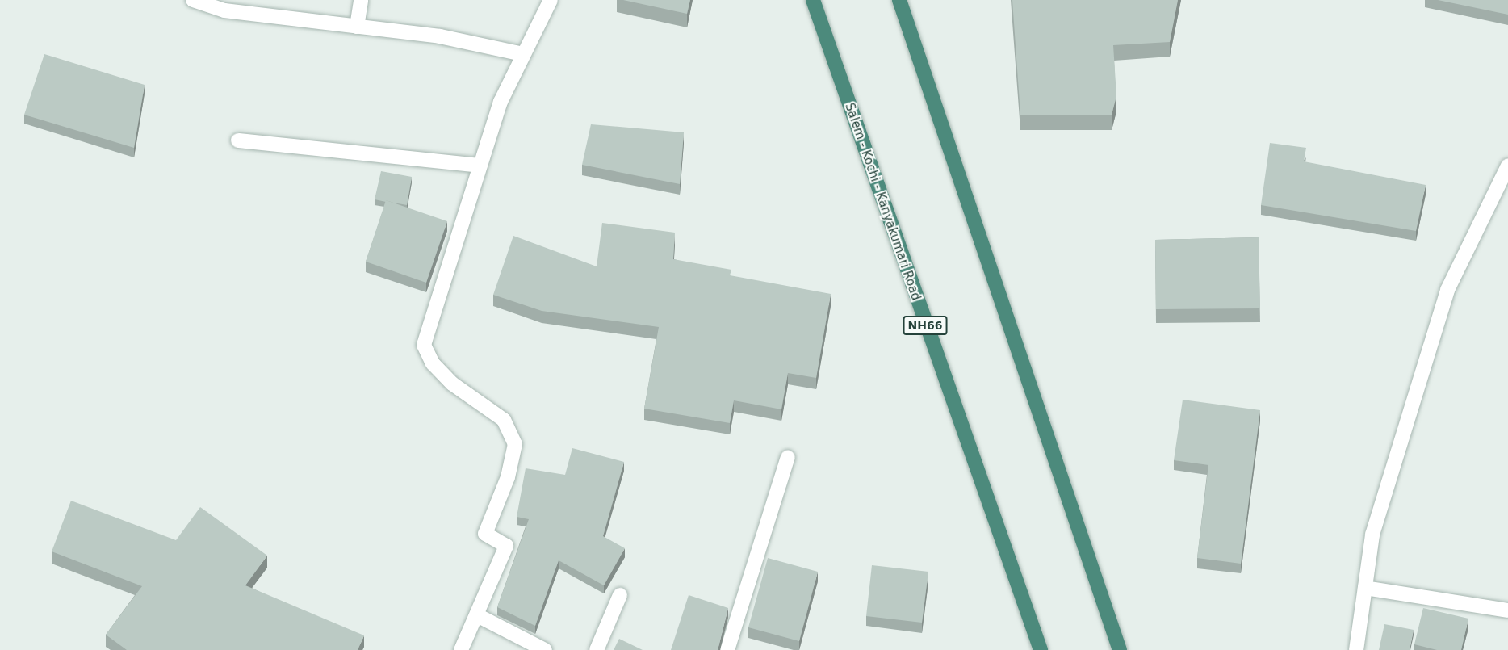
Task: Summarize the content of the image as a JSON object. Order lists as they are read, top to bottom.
{
  "streets": {
    "highway": ["Salem - Kochi - Kanyakumari Road", "NH66"]
  }
}
